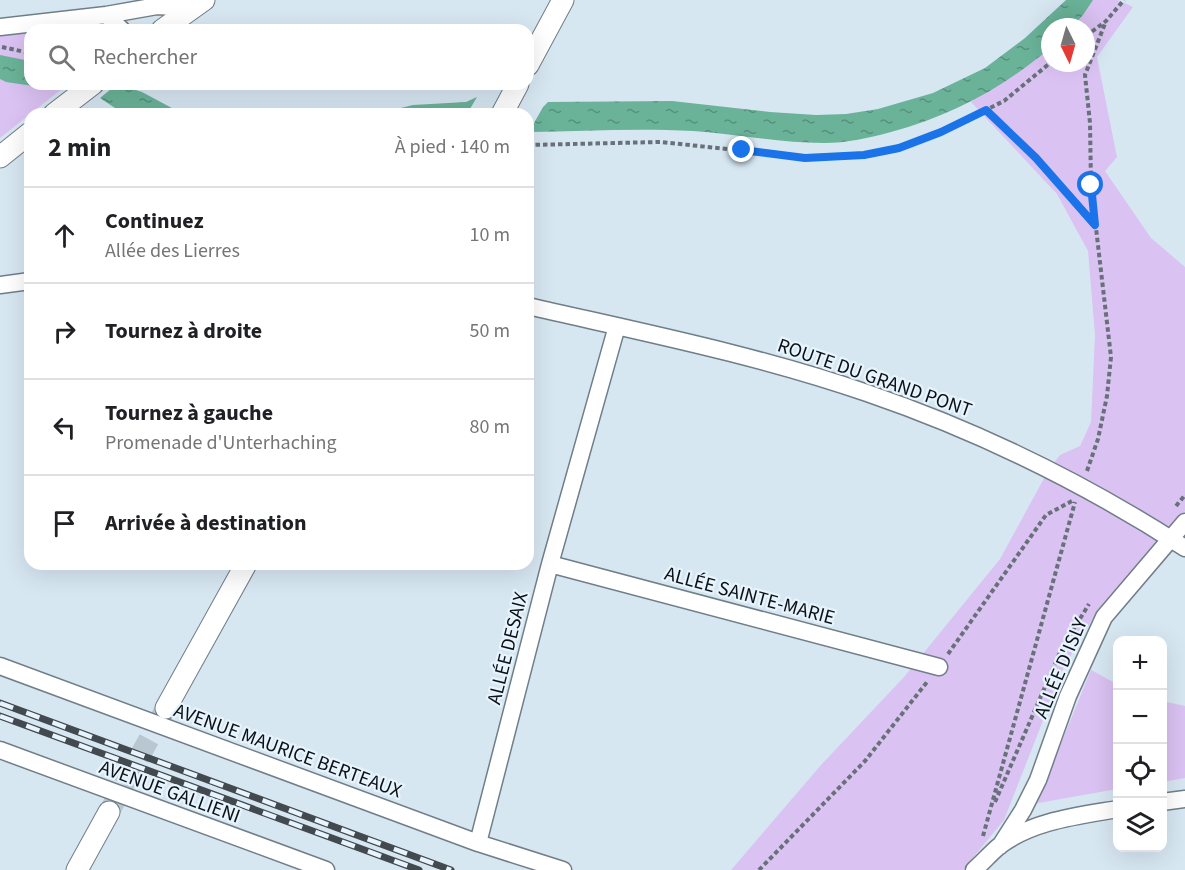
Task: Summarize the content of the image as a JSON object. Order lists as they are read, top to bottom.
{
  "streets": {
    "street": [
      "ROUTE DU GRAND PONT",
      "ALLÉE SAINTE-MARIE",
      "ALLÉE DESAIX",
      "ALLÉE D'ISLY",
      "AVENUE MAURICE BERTEAUX",
      "AVENUE GALLIENI"
    ]
  },
  "crossings": [
    ["ROUTE DU GRAND PONT", "ALLÉE DESAIX"],
    ["ROUTE DU GRAND PONT", "ALLÉE D'ISLY"],
    ["ALLÉE SAINTE-MARIE", "ALLÉE DESAIX"],
    ["ALLÉE DESAIX", "AVENUE MAURICE BERTEAUX"]
  ],
  "north": "bottom",
  "page": {
    "search": "Rechercher",
    "heading": ["2 min", "À pied · 140 m"],
    "list": [
      ["Continuez", "Allée des Lierres", "10 m"],
      ["Tournez à droite", "50 m"],
      ["Tournez à gauche", "Promenade d'Unterhaching", "80 m"],
      "Arrivée à destination"
    ],
    "map_buttons": ["+", "−"]
  }
}
